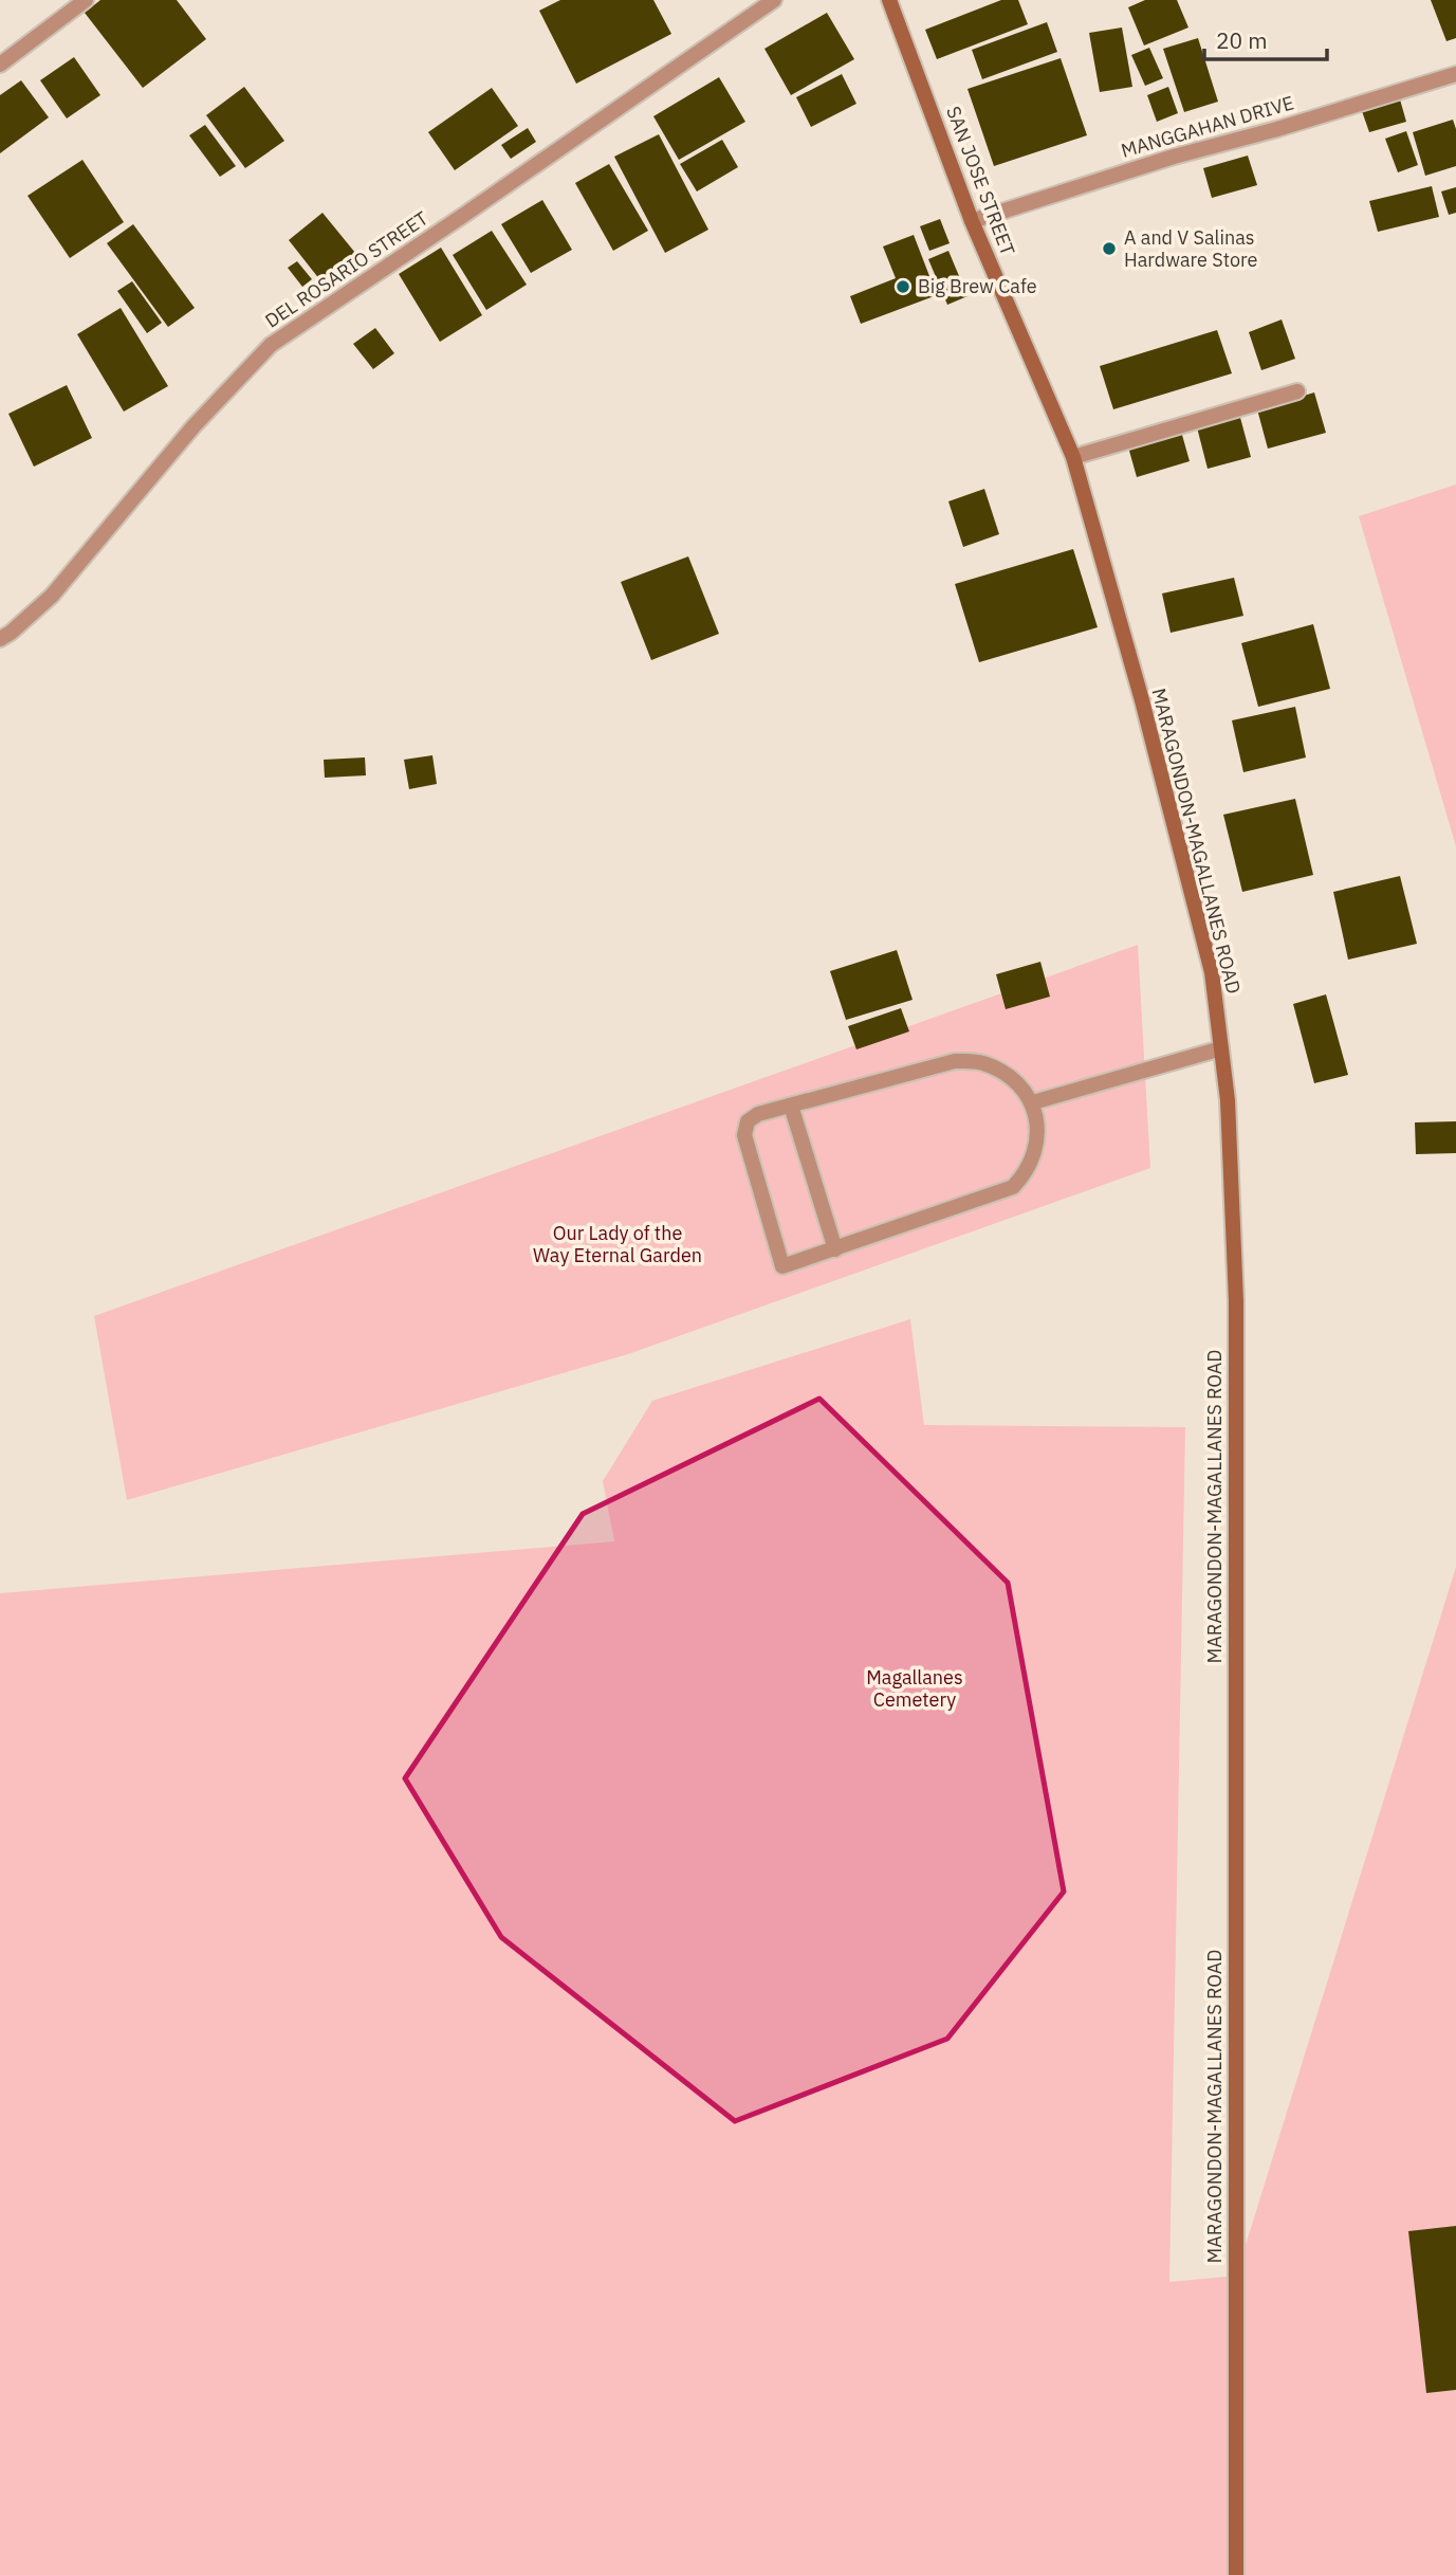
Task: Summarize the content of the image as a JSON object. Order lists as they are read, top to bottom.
{
  "streets": {
    "main road": ["SAN JOSE STREET", "MARAGONDON-MAGALLANES ROAD"],
    "street": ["MANGGAHAN DRIVE", "DEL ROSARIO STREET"]
  },
  "crossings": [
    ["MANGGAHAN DRIVE", "SAN JOSE STREET"],
    ["SAN JOSE STREET", "MARAGONDON-MAGALLANES ROAD"]
  ],
  "parks": ["Our Lady of the Way Eternal Garden", "Magallanes Cemetery"],
  "places": ["A and V Salinas Hardware Store", "Big Brew Cafe"],
  "scale_bar": "20 m"
}
